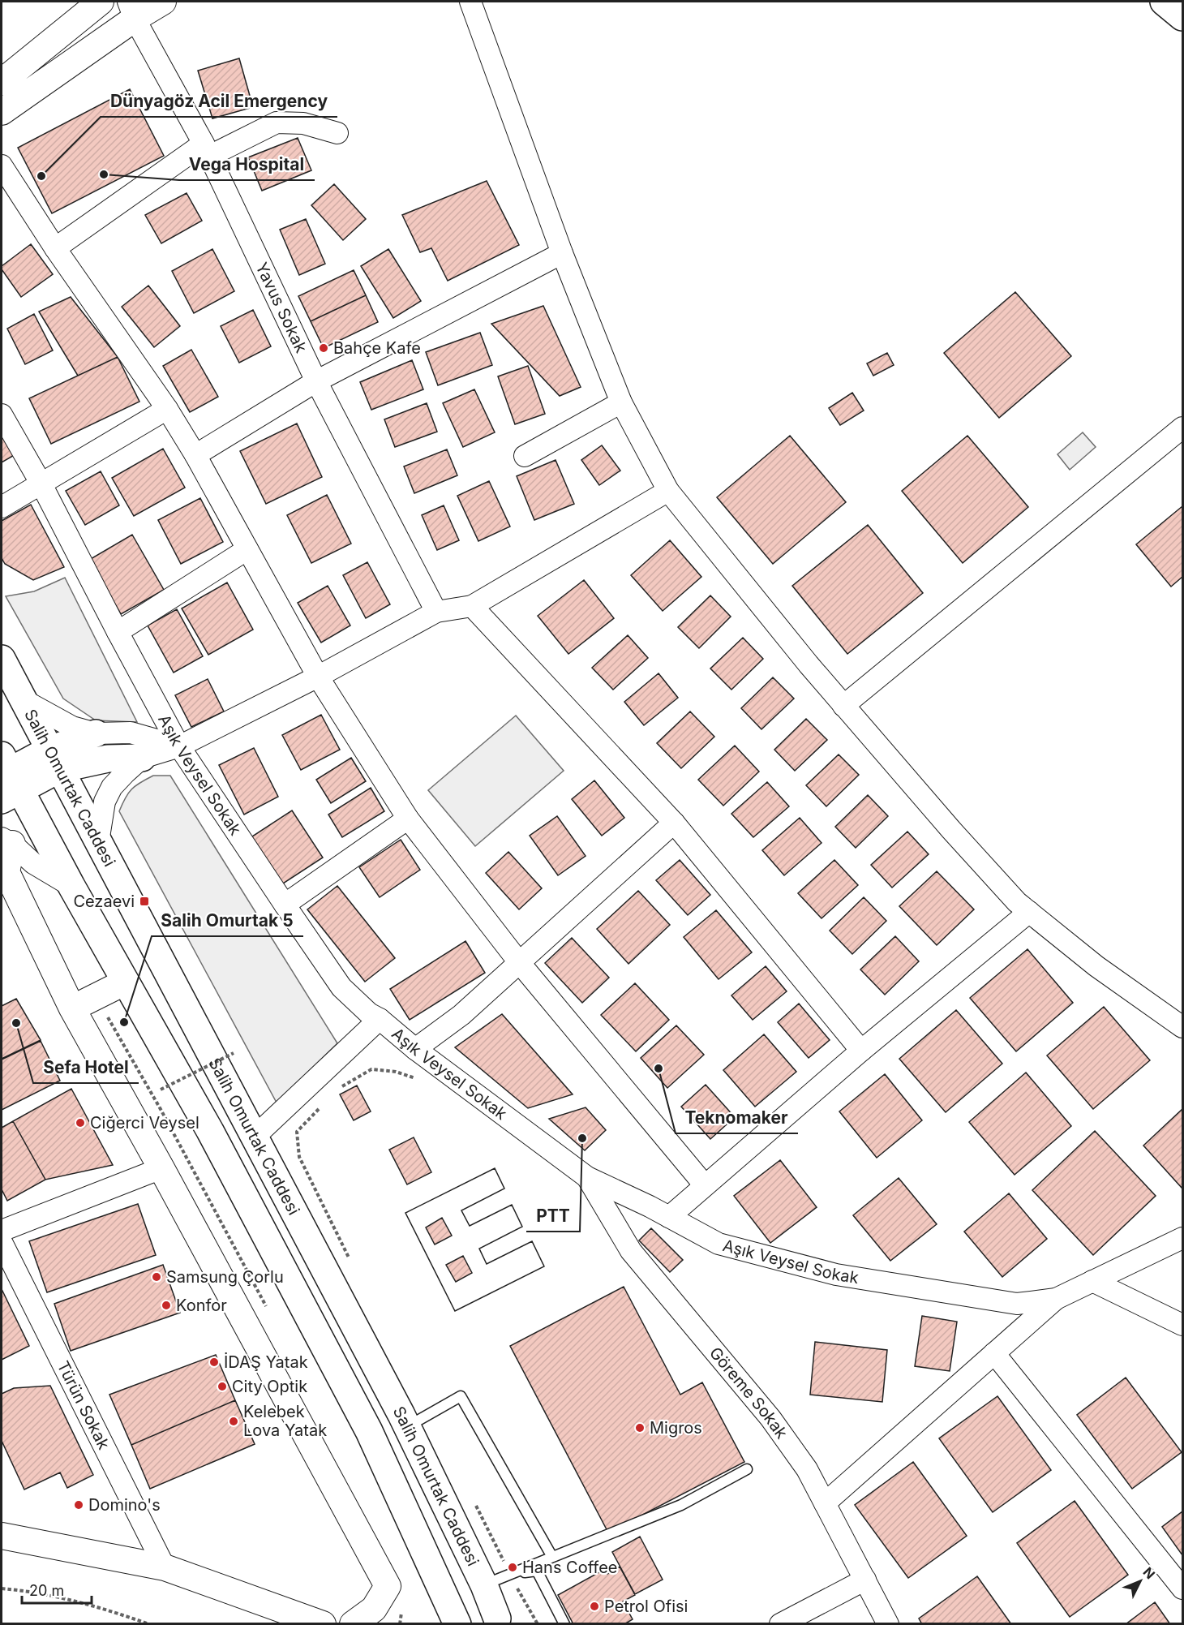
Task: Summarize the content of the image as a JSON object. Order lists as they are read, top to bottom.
{
  "streets": {
    "main road": ["Salih Omurtak Caddesi"],
    "street": [
      "Yavus Sokak",
      "Aşık Veysel Sokak",
      "Göreme Sokak",
      "Türün Sokak"
    ]
  },
  "crossings": [
    ["Aşık Veysel Sokak", "Göreme Sokak"]
  ],
  "places": {
    "other": [
      "Vega Hospital",
      "Dünyagöz Acil Emergency",
      "Bahçe Kafe",
      "Salih Omurtak 5",
      "Sefa Hotel",
      "Teknomaker",
      "Ciğerci Veysel",
      "PTT",
      "Samsung Çorlu",
      "Konfor",
      "İDAŞ Yatak",
      "City Optik",
      "Kelebek Lova Yatak",
      "Migros",
      "Domino's",
      "Hans Coffee",
      "Petrol Ofisi"
    ],
    "transit": ["Cezaevi"]
  },
  "scale_bar": "20 m",
  "north": "top right"
}
